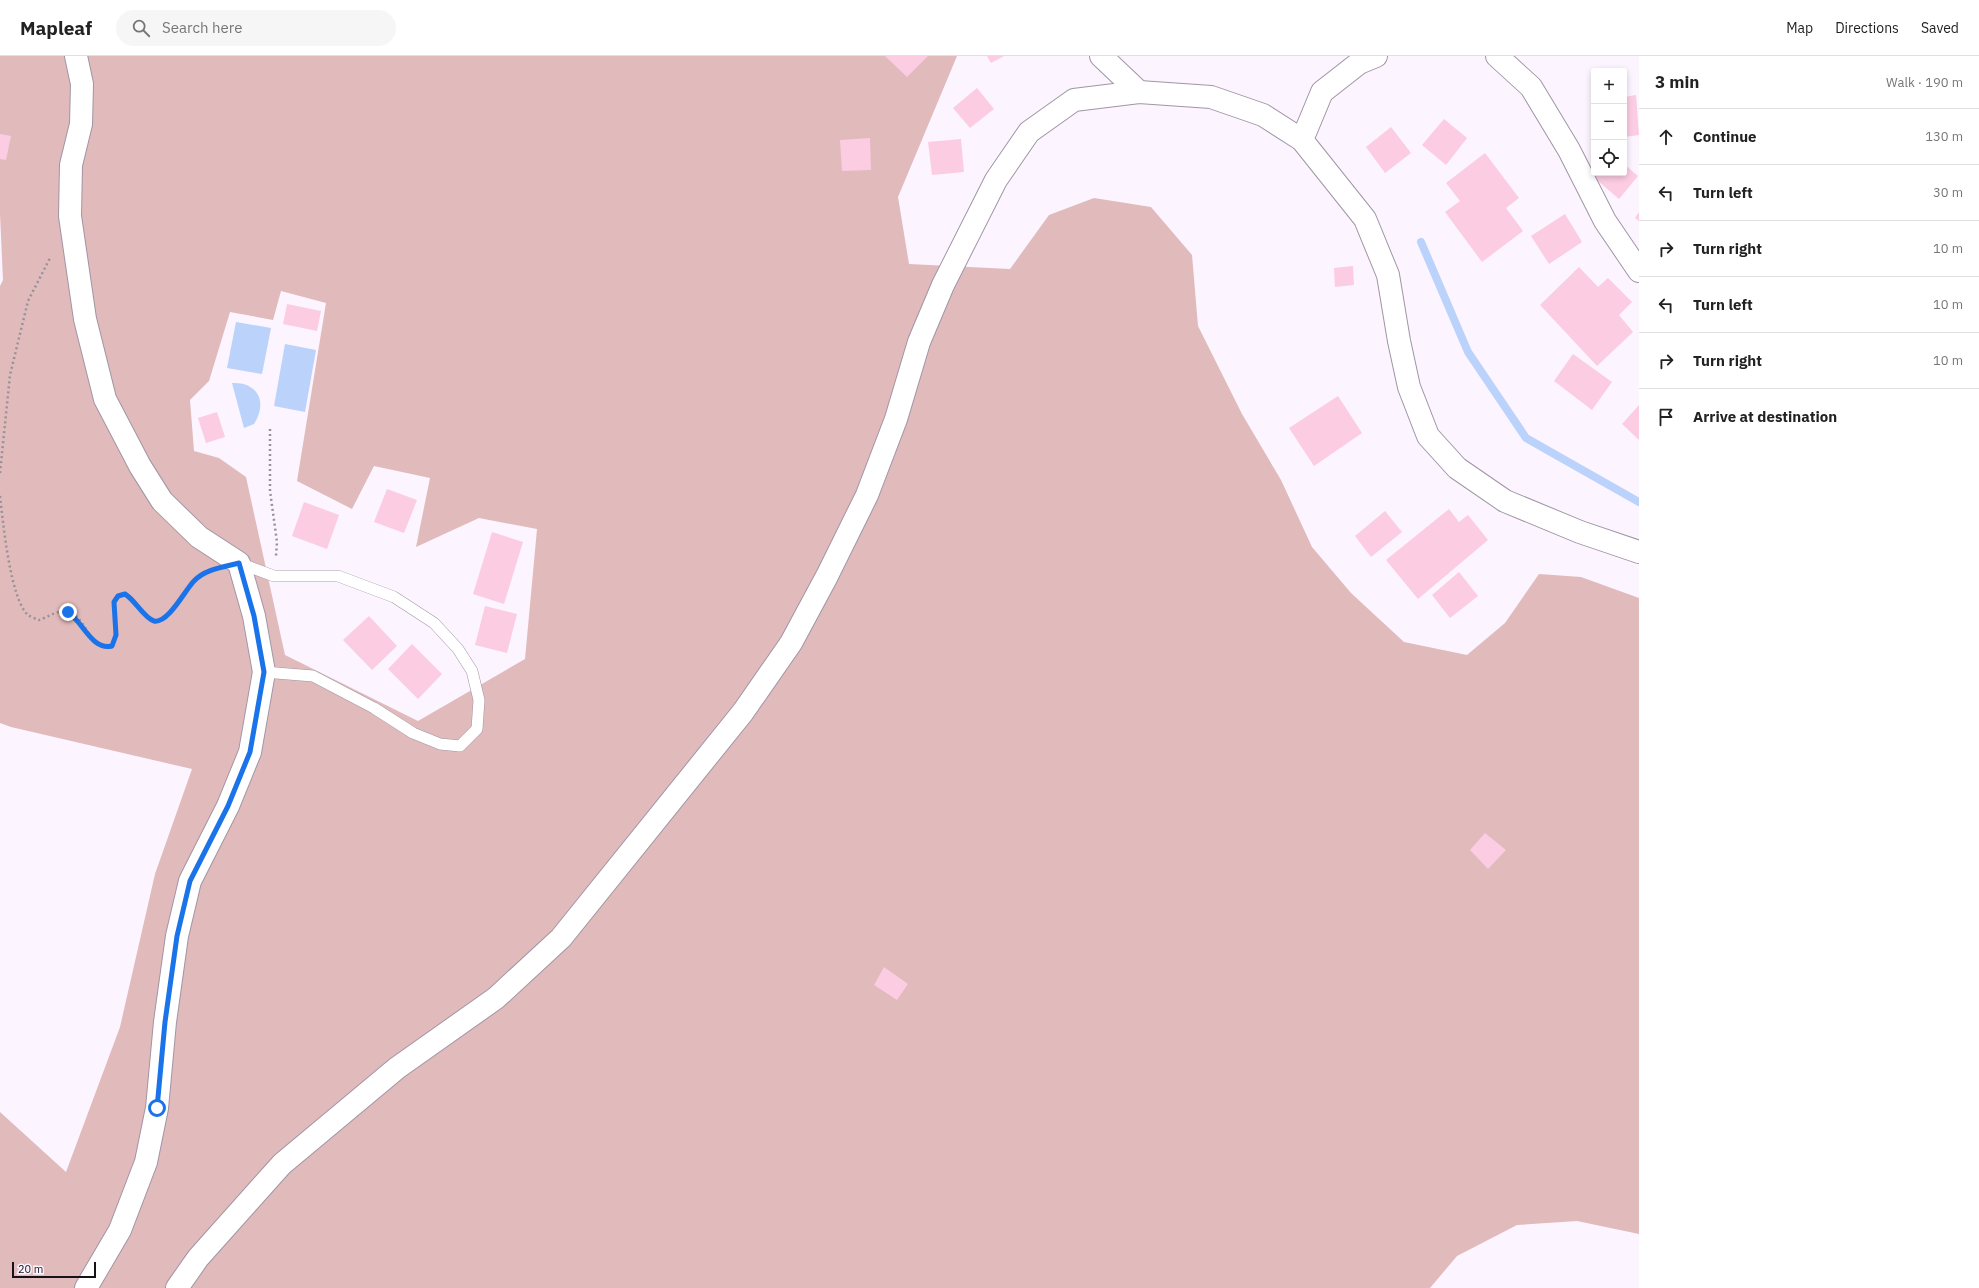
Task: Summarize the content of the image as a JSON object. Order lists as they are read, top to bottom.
{
  "scale_bar": "20 m",
  "page": {
    "header": "Mapleaf",
    "search": "Search here",
    "nav": ["Map", "Directions", "Saved"],
    "heading": ["3 min", "Walk · 190 m"],
    "map_buttons": ["+", "−"],
    "list": [
      ["Continue", "130 m"],
      ["Turn left", "30 m"],
      ["Turn right", "10 m"],
      ["Turn left", "10 m"],
      ["Turn right", "10 m"],
      "Arrive at destination"
    ],
    "scale": "20 m"
  }
}
